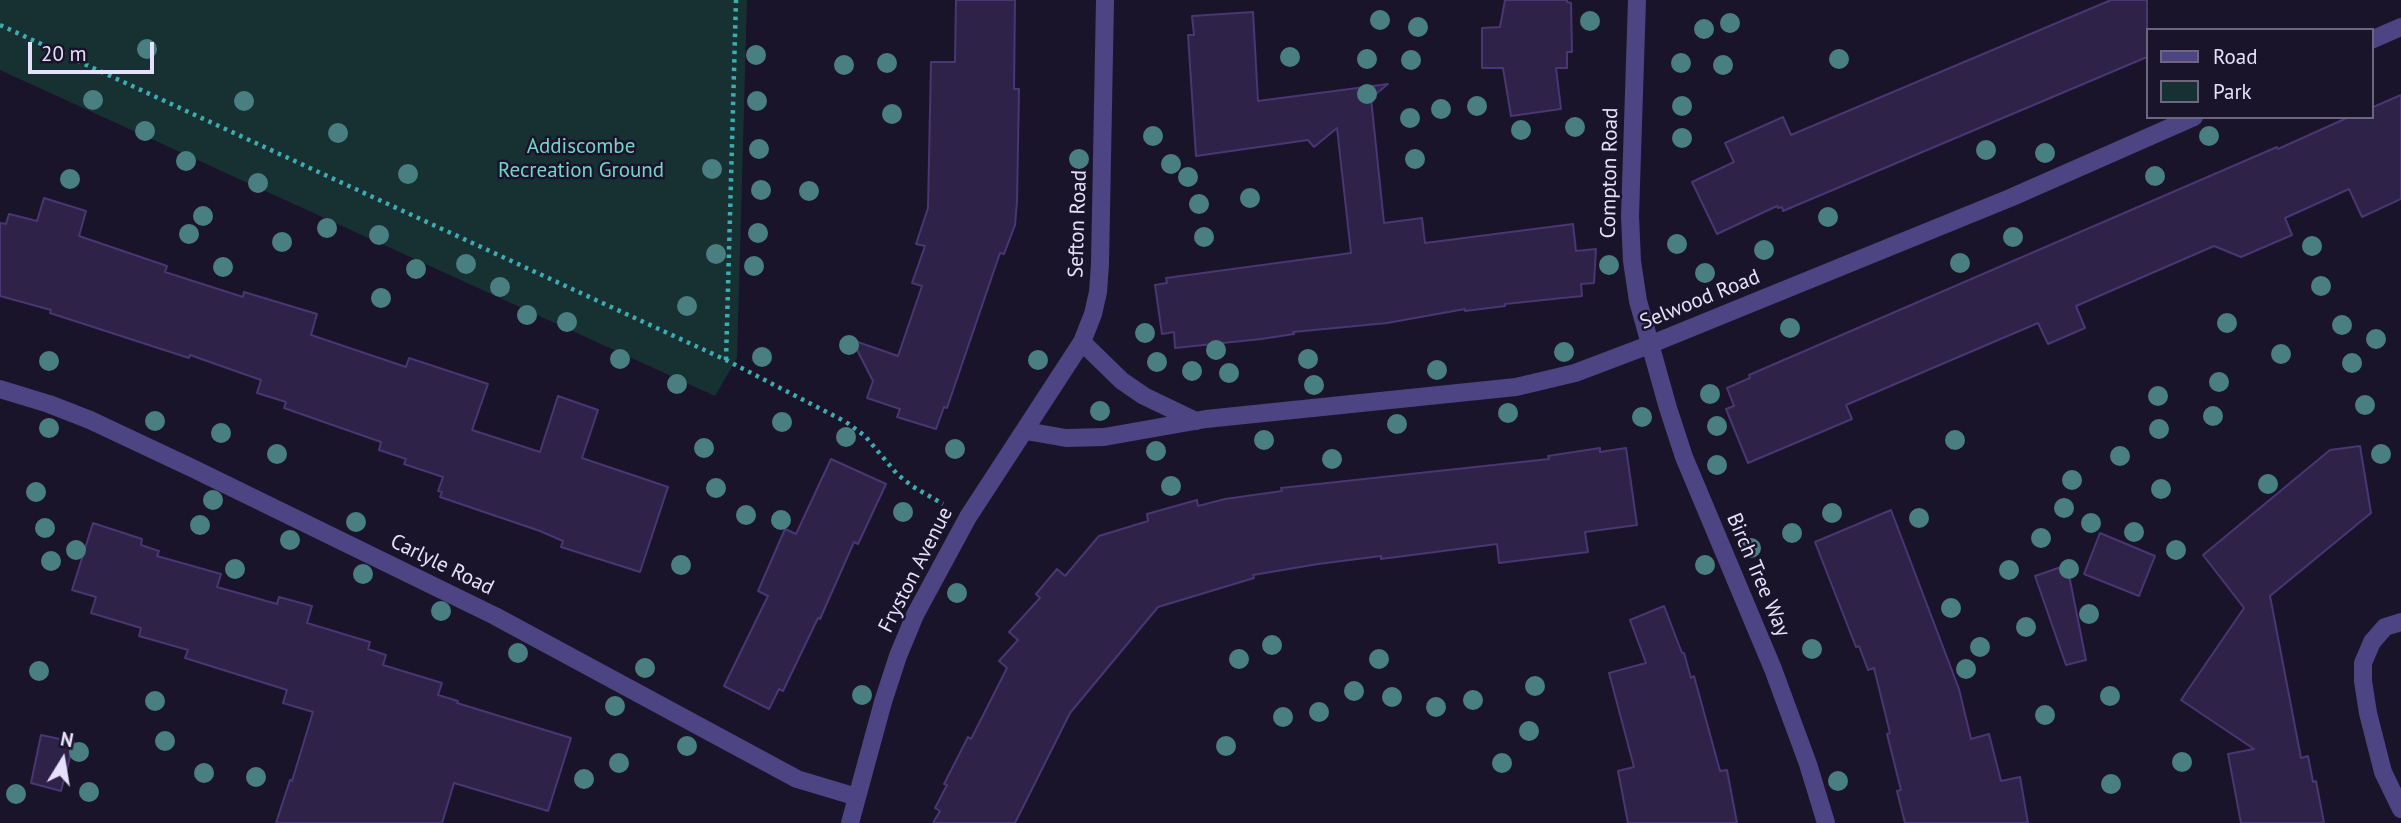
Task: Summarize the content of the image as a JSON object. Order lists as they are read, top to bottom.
{
  "streets": {
    "street": [
      "Compton Road",
      "Sefton Road",
      "Selwood Road",
      "Carlyle Road",
      "Fryston Avenue",
      "Birch Tree Way"
    ]
  },
  "crossings": [
    ["Compton Road", "Selwood Road"],
    ["Compton Road", "Birch Tree Way"],
    ["Sefton Road", "Selwood Road"],
    ["Sefton Road", "Fryston Avenue"],
    ["Selwood Road", "Fryston Avenue"],
    ["Selwood Road", "Birch Tree Way"],
    ["Carlyle Road", "Fryston Avenue"]
  ],
  "parks": ["Addiscombe Recreation Ground"],
  "legend": ["Road", "Park"],
  "scale_bar": "20 m",
  "north": "top"
}
